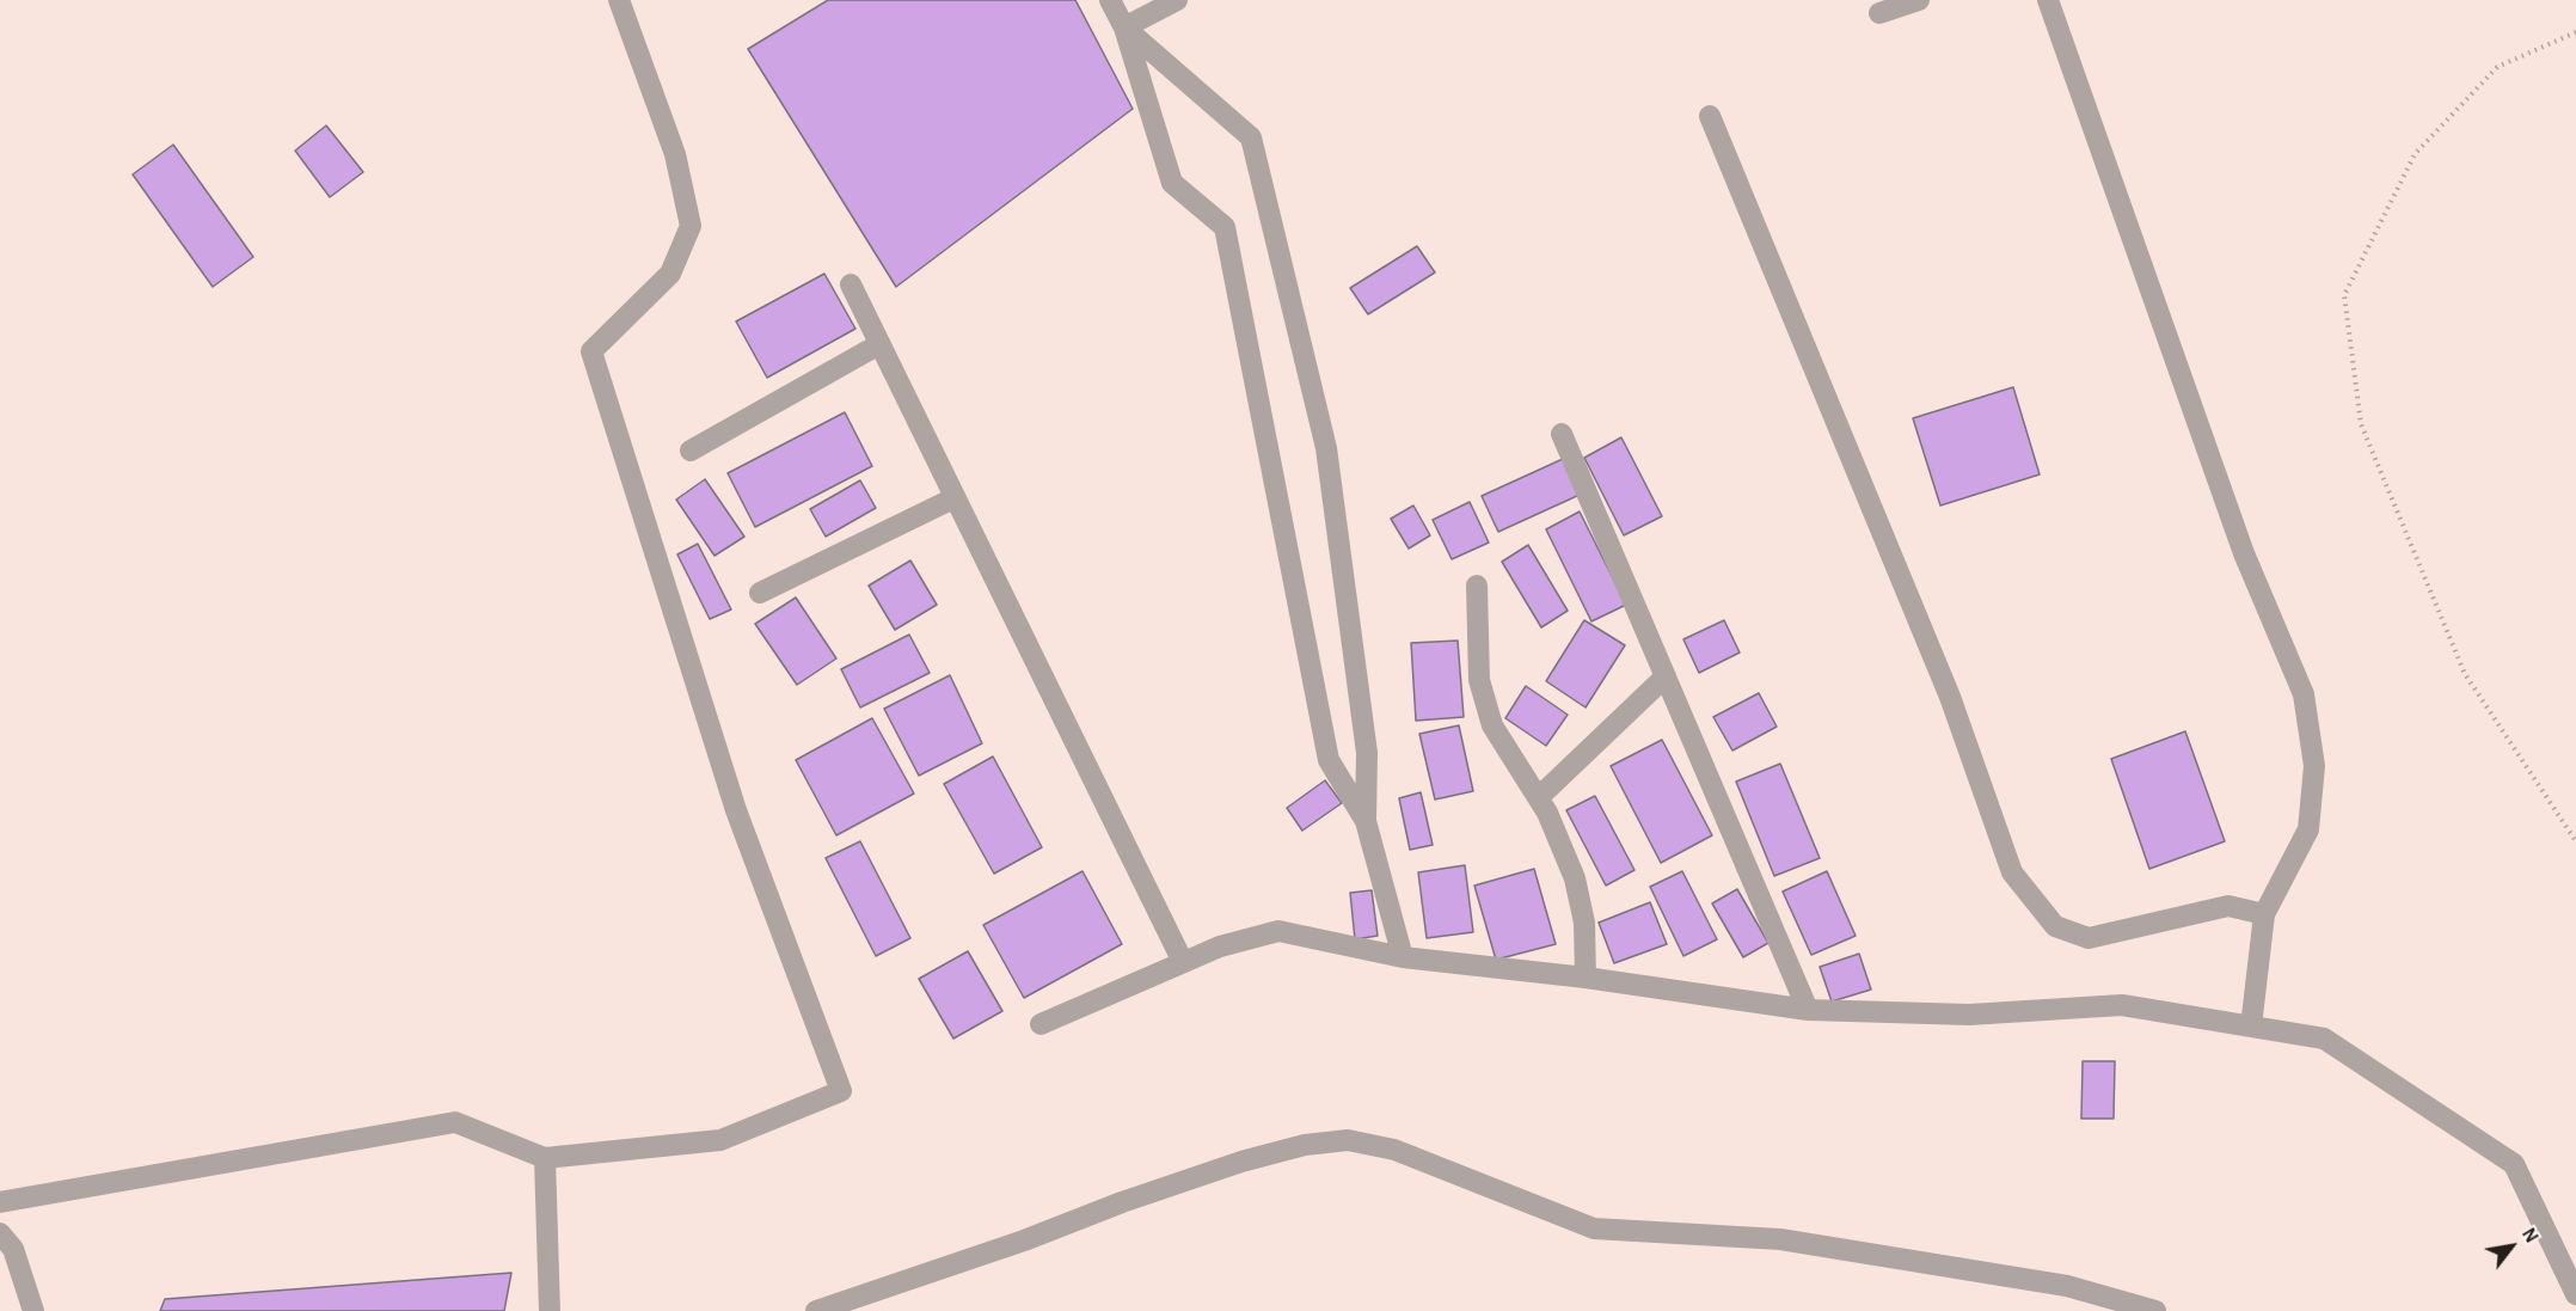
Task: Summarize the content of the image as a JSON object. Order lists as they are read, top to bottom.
{
  "north": "top right"
}
